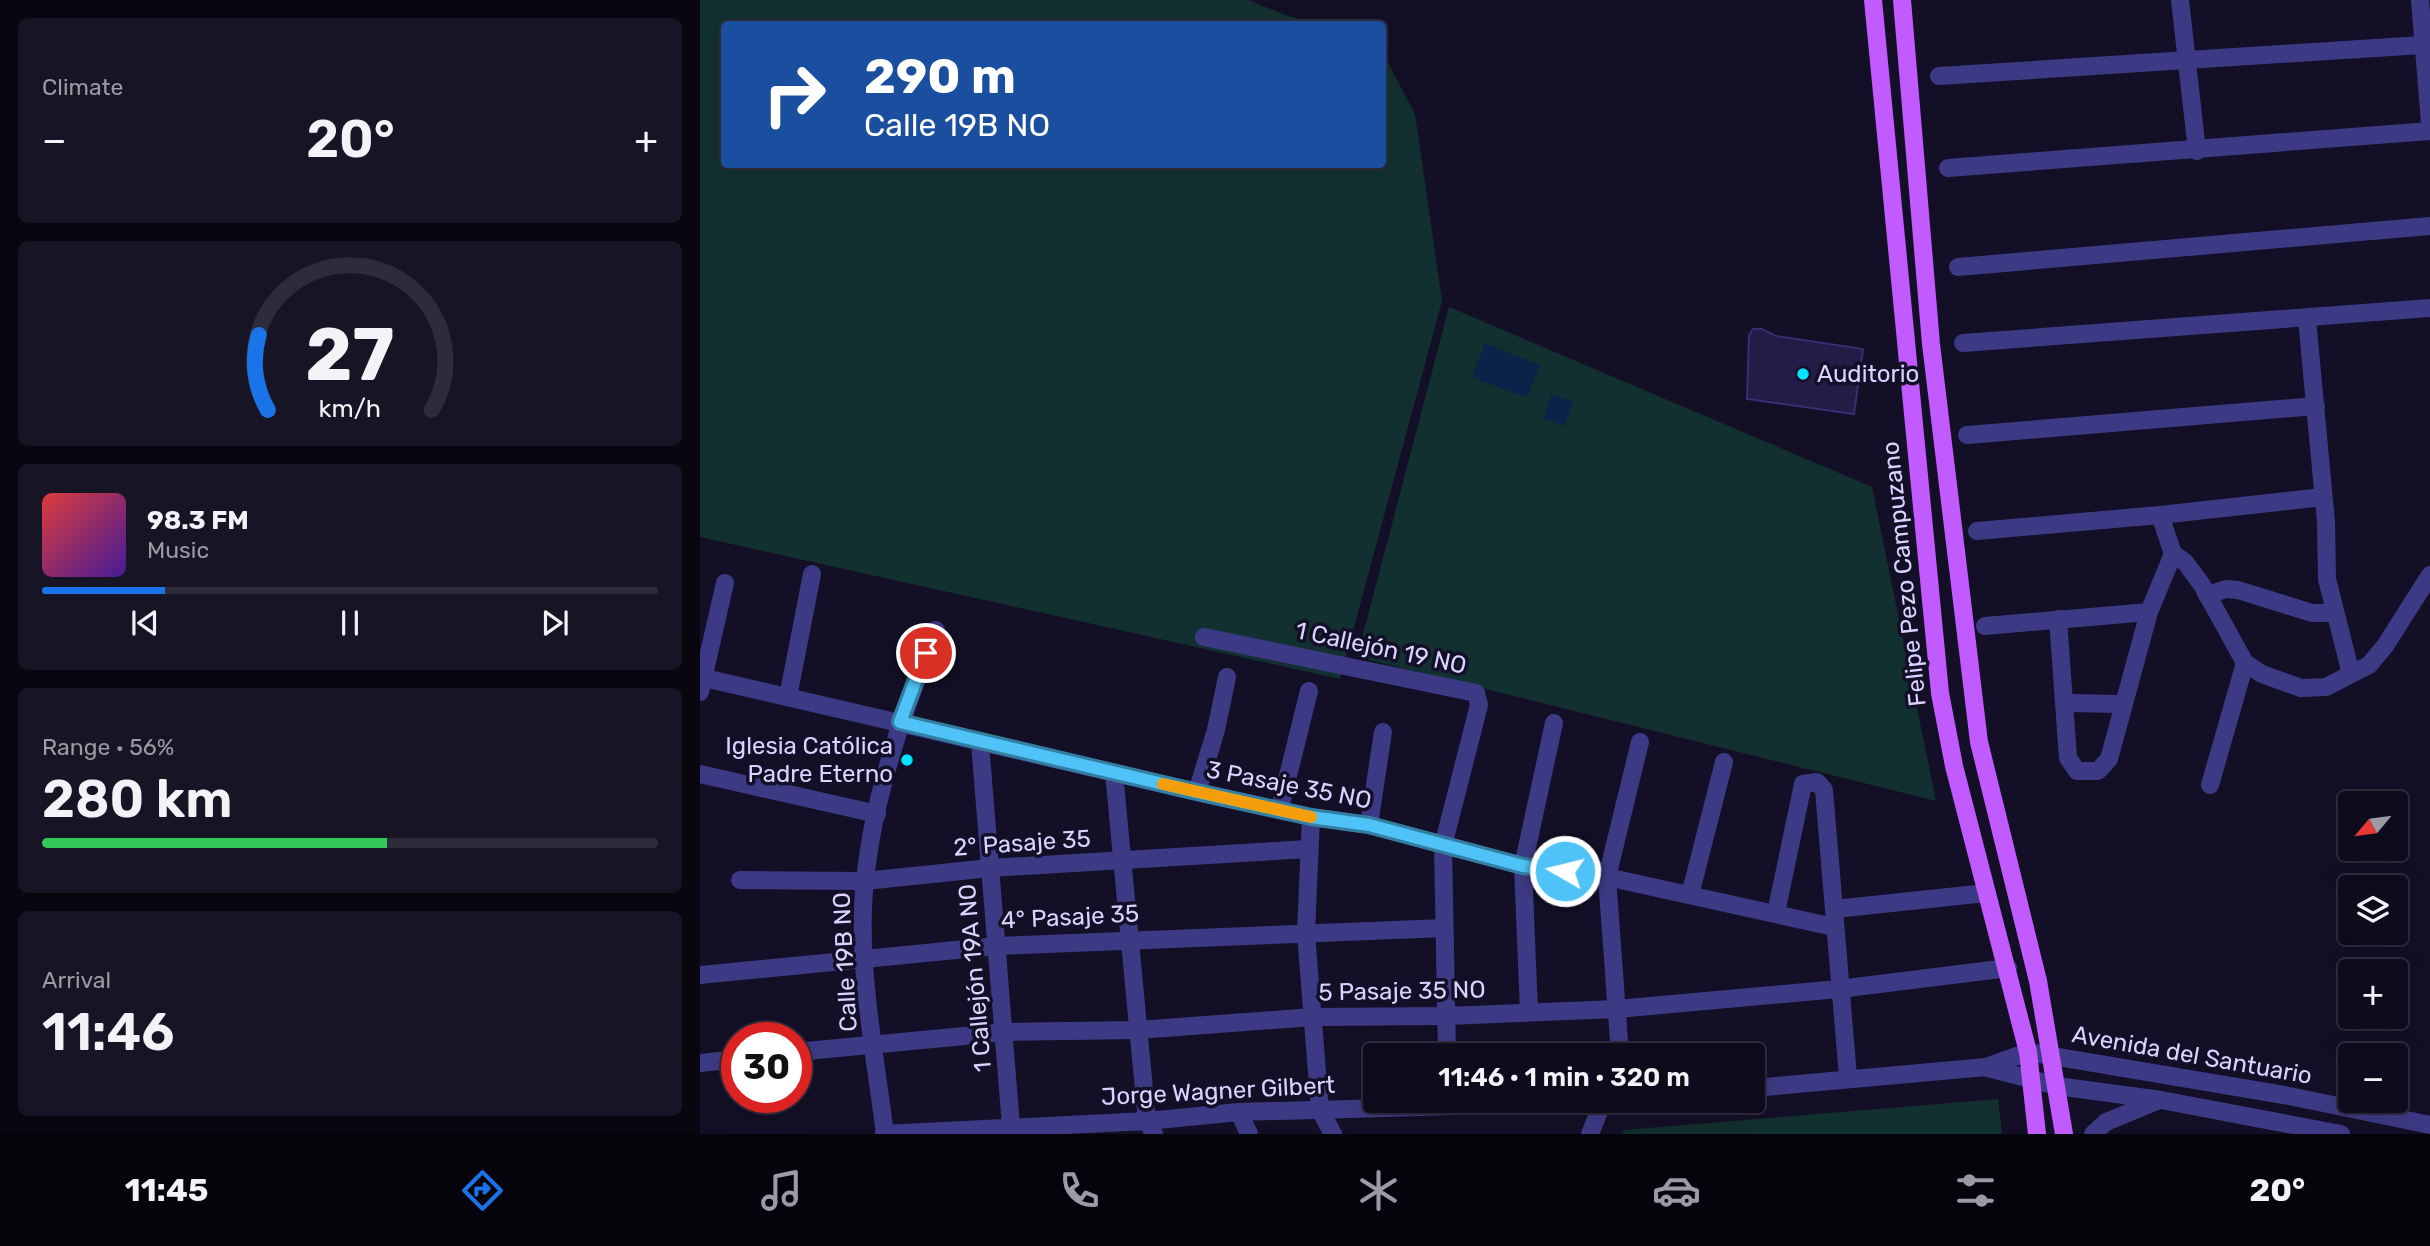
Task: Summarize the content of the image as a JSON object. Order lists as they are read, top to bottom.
{
  "streets": {
    "main road": ["Felipe Pezo Campuzano"],
    "street": [
      "1 Callejón 19 NO",
      "3 Pasaje 35 NO",
      "2° Pasaje 35",
      "4° Pasaje 35",
      "Calle 19B NO",
      "1 Callejón 19A NO",
      "5 Pasaje 35 NO",
      "Avenida del Santuario",
      "Jorge Wagner Gilbert"
    ]
  },
  "crossings": [
    ["Felipe Pezo Campuzano", "5 Pasaje 35 NO"],
    ["Felipe Pezo Campuzano", "Avenida del Santuario"],
    ["1 Callejón 19 NO", "3 Pasaje 35 NO"],
    ["1 Callejón 19 NO", "4° Pasaje 35"],
    ["1 Callejón 19 NO", "5 Pasaje 35 NO"],
    ["3 Pasaje 35 NO", "Calle 19B NO"],
    ["3 Pasaje 35 NO", "1 Callejón 19A NO"],
    ["2° Pasaje 35", "Calle 19B NO"],
    ["2° Pasaje 35", "1 Callejón 19A NO"],
    ["4° Pasaje 35", "Calle 19B NO"],
    ["4° Pasaje 35", "1 Callejón 19A NO"],
    ["Calle 19B NO", "5 Pasaje 35 NO"],
    ["Calle 19B NO", "Jorge Wagner Gilbert"],
    ["1 Callejón 19A NO", "5 Pasaje 35 NO"],
    ["1 Callejón 19A NO", "Jorge Wagner Gilbert"]
  ],
  "places": ["Auditorio", "Iglesia Católica Padre Eterno"],
  "north": "bottom left",
  "page": {
    "tile": [
      "Climate",
      ["Range · 56%", "280 km"],
      ["Arrival", "11:46"]
    ],
    "turn": ["290 m", "Calle 19B NO"],
    "heat": ["−", "20°", "+"],
    "song": ["98.3 FM", "Music"],
    "map_buttons": ["+", "−"],
    "limit": "30",
    "trip": "11:46 · 1 min · 320 m",
    "tabs": ["11:45", "20°"],
    "gauge": ["27", "km/h"]
  }
}
